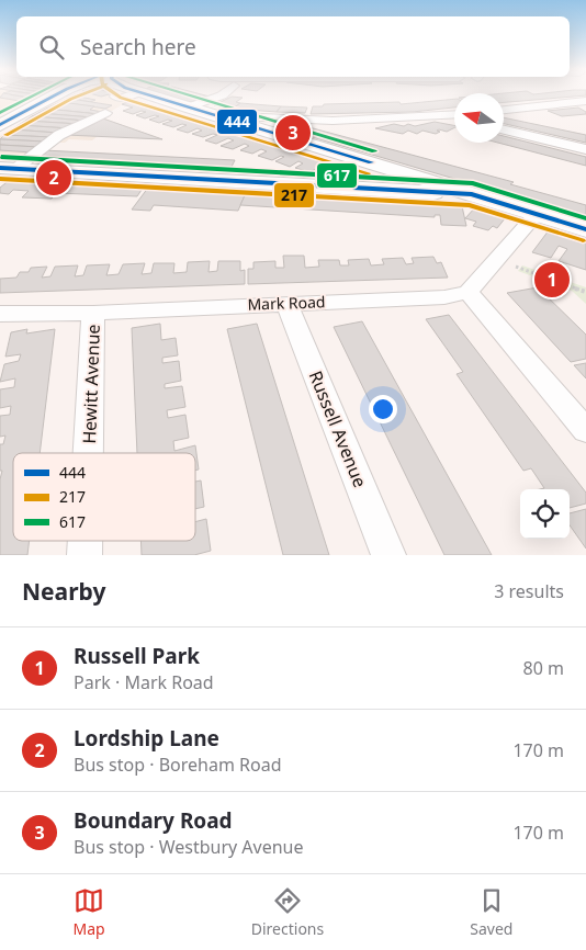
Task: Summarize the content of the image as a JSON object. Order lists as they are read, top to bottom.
{
  "streets": {
    "street": ["Mark Road", "Hewitt Avenue", "Russell Avenue"]
  },
  "crossings": [
    ["Mark Road", "Hewitt Avenue"],
    ["Mark Road", "Russell Avenue"]
  ],
  "lines": ["transit line 444", "transit line 217", "transit line 617"],
  "legend": ["444", "217", "617"],
  "north": "left",
  "page": {
    "search": "Search here",
    "pins": ["3", "2", "1"],
    "heading": ["Nearby", "3 results"],
    "list": [
      {
        "mark": "1",
        "name": "Russell Park",
        "note": "Park · Mark Road",
        "value": "80 m"
      },
      {
        "mark": "2",
        "name": "Lordship Lane",
        "note": "Bus stop · Boreham Road",
        "value": "170 m"
      },
      {
        "mark": "3",
        "name": "Boundary Road",
        "note": "Bus stop · Westbury Avenue",
        "value": "170 m"
      }
    ],
    "nav": ["Map", "Directions", "Saved"]
  }
}
